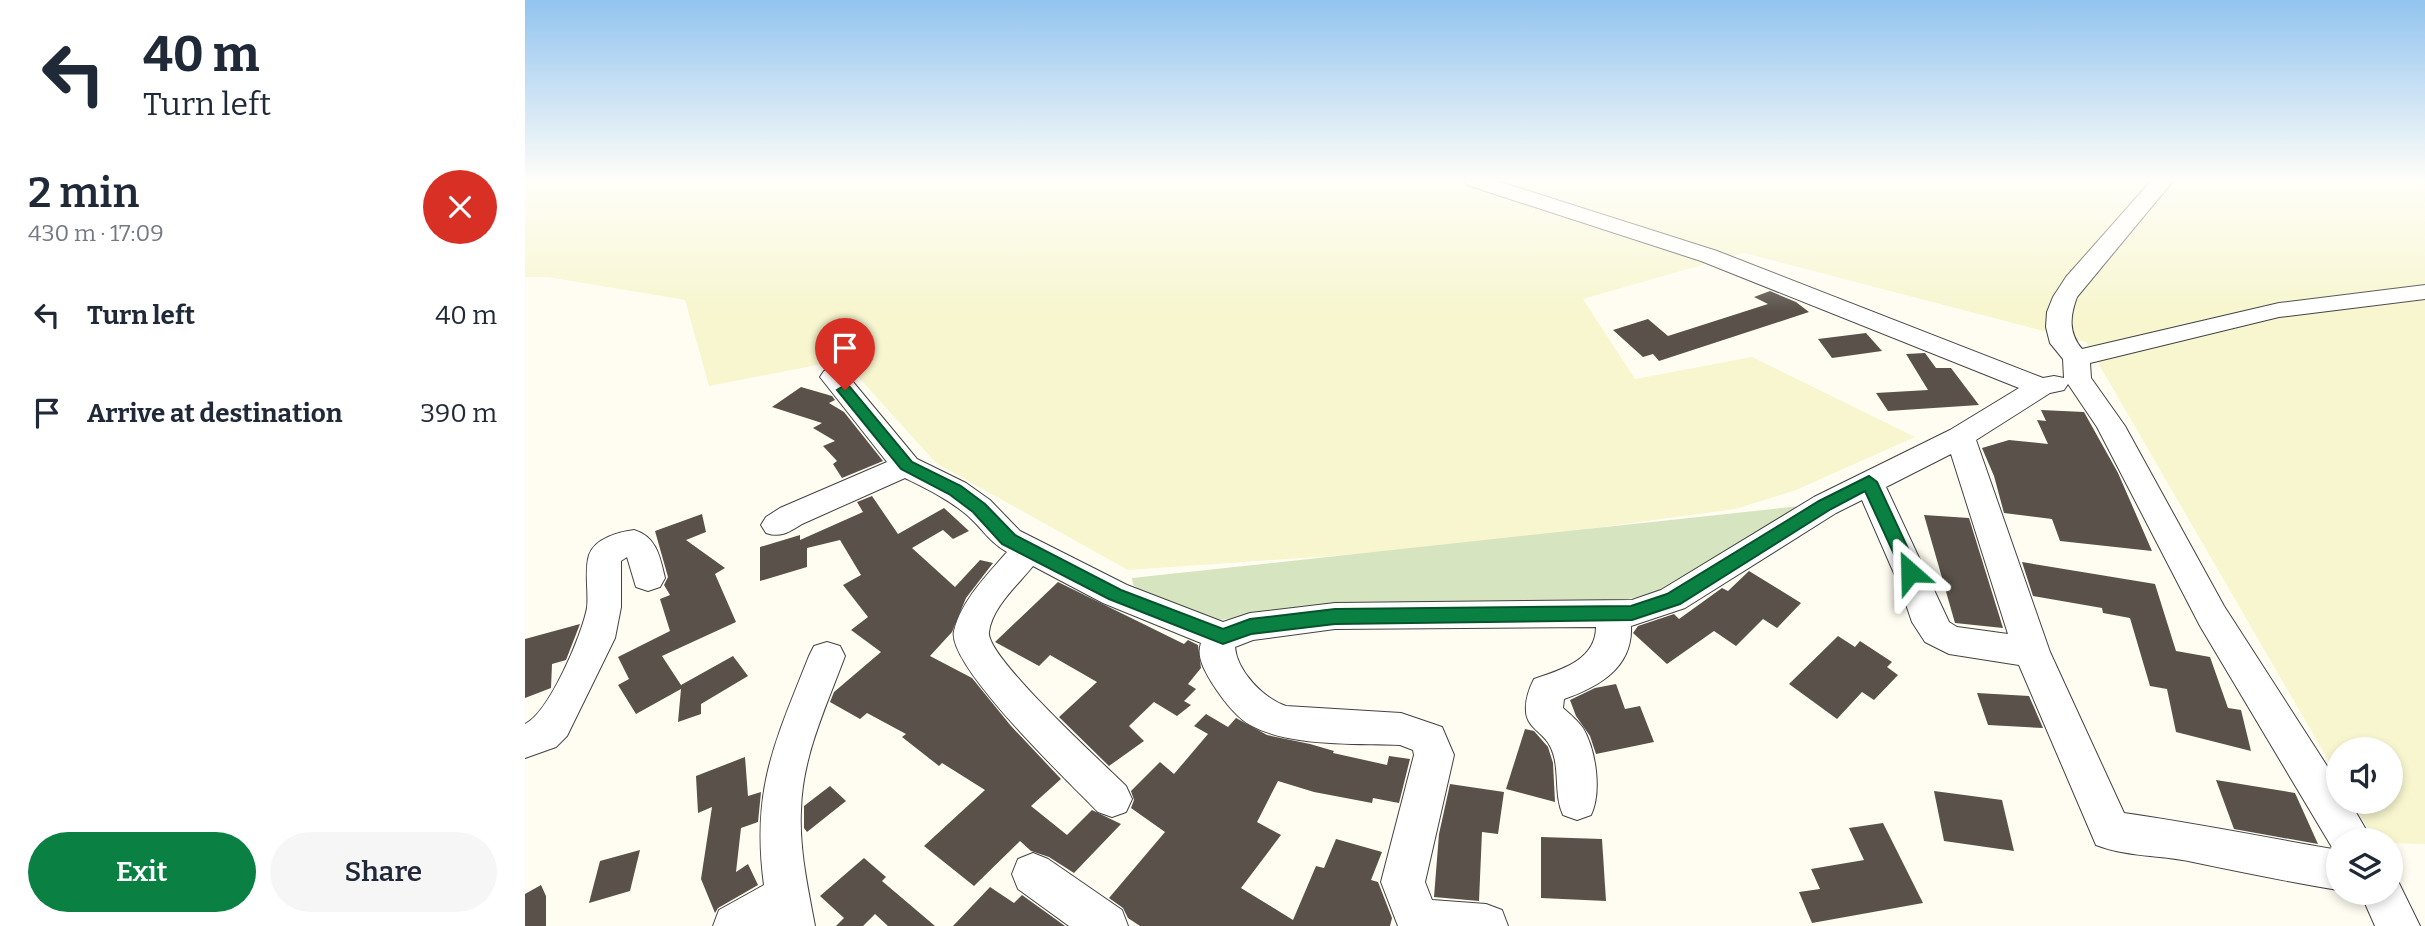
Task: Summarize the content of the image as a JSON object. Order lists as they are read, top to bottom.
{
  "page": {
    "turn": ["40 m", "Turn left"],
    "heading": ["2 min", "430 m · 17:09"],
    "list": [
      {
        "name": "Turn left",
        "value": "40 m"
      },
      {
        "name": "Arrive at destination",
        "value": "390 m"
      }
    ],
    "buttons": ["Exit", "Share"]
  }
}
